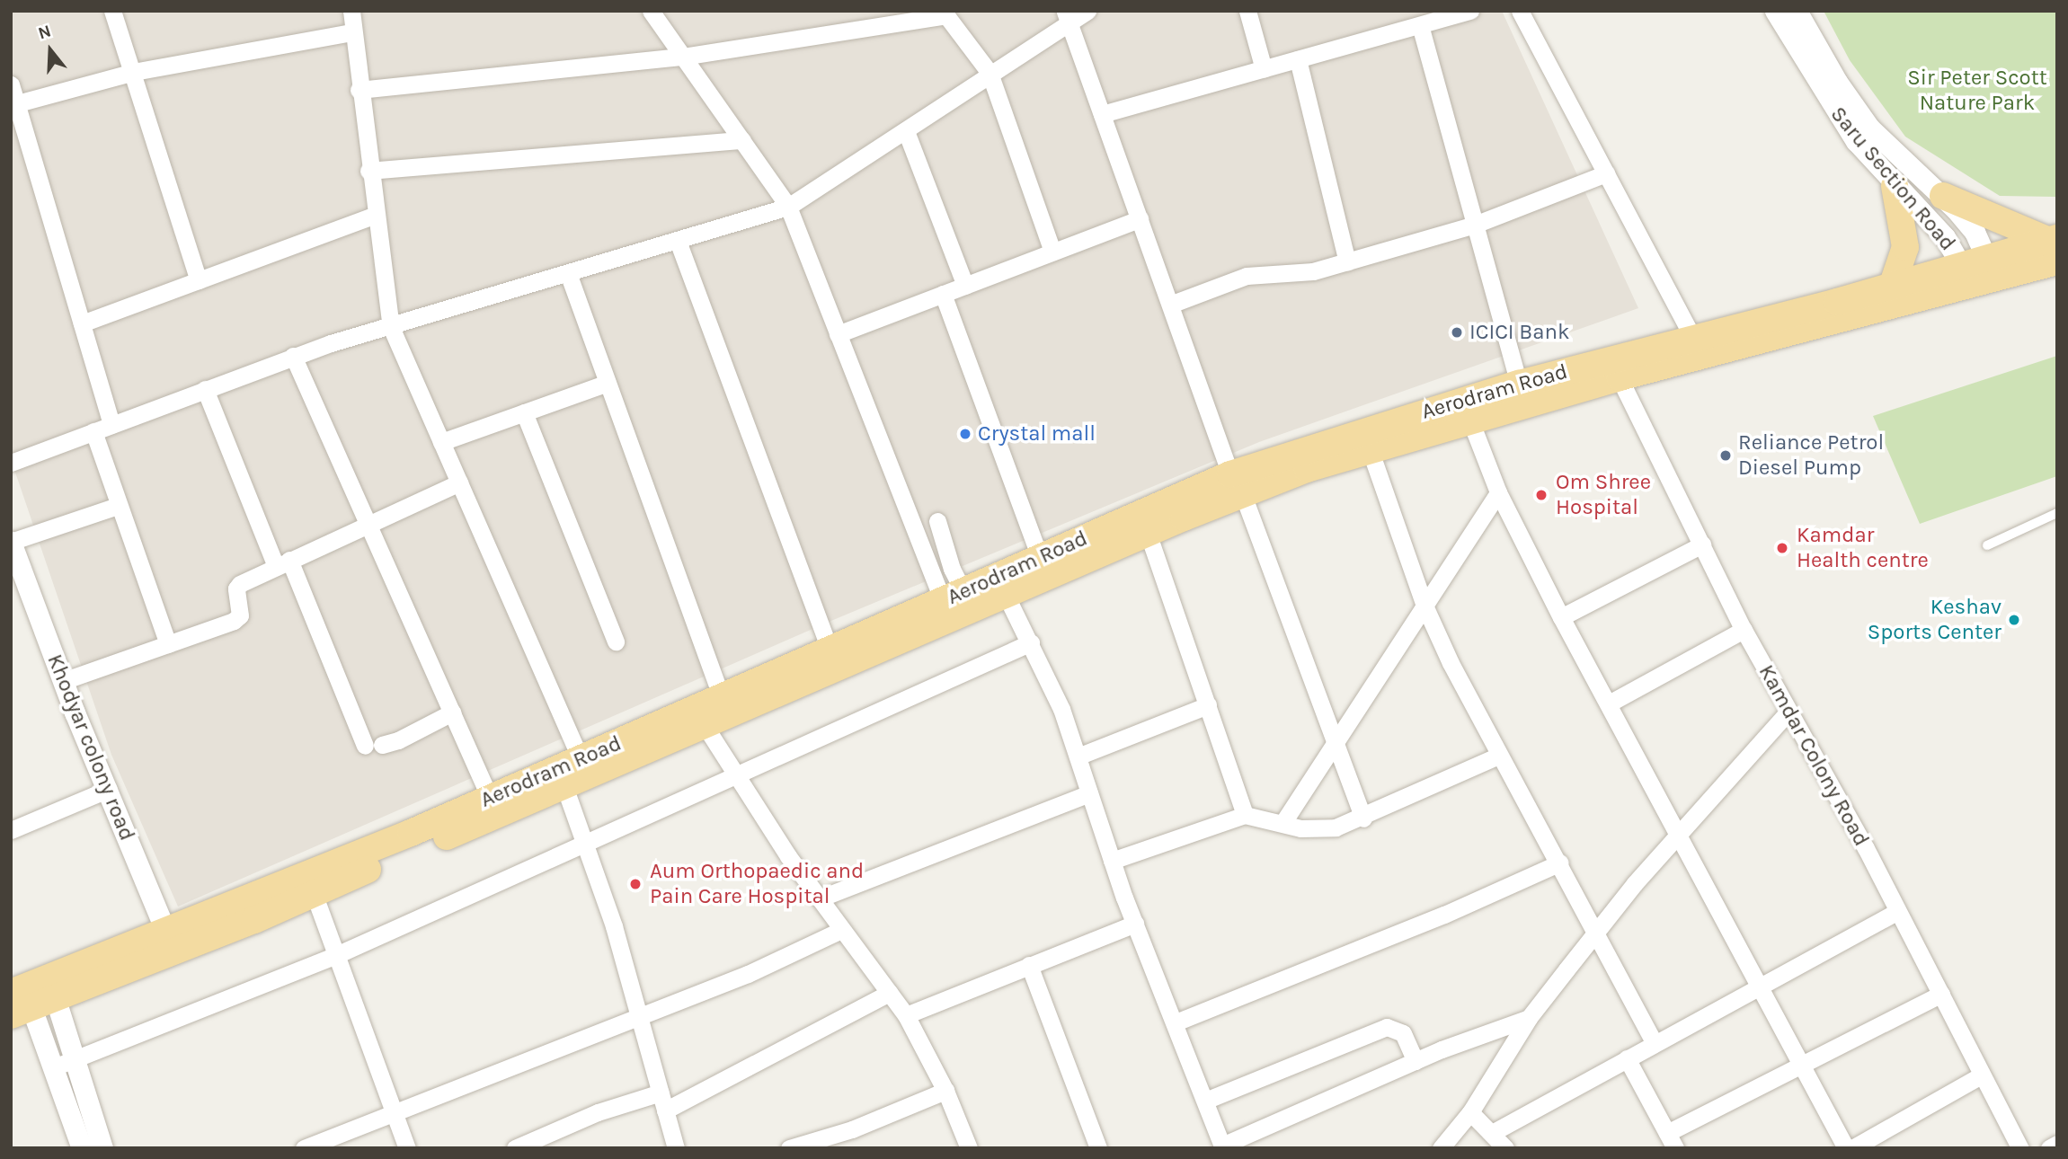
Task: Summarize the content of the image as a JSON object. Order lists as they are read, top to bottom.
{
  "streets": {
    "main road": ["Aerodram Road"],
    "street": ["Saru Section Road", "Khodyar colony road", "Kamdar Colony Road"]
  },
  "crossings": [
    ["Saru Section Road", "Aerodram Road"],
    ["Aerodram Road", "Khodyar colony road"],
    ["Aerodram Road", "Kamdar Colony Road"]
  ],
  "parks": ["Sir Peter Scott Nature Park"],
  "places": [
    "ICICI Bank",
    "Crystal mall",
    "Reliance Petrol Diesel Pump",
    "Om Shree Hospital",
    "Kamdar Health centre",
    "Keshav Sports Center",
    "Aum Orthopaedic and Pain Care Hospital"
  ],
  "north": "top"
}
